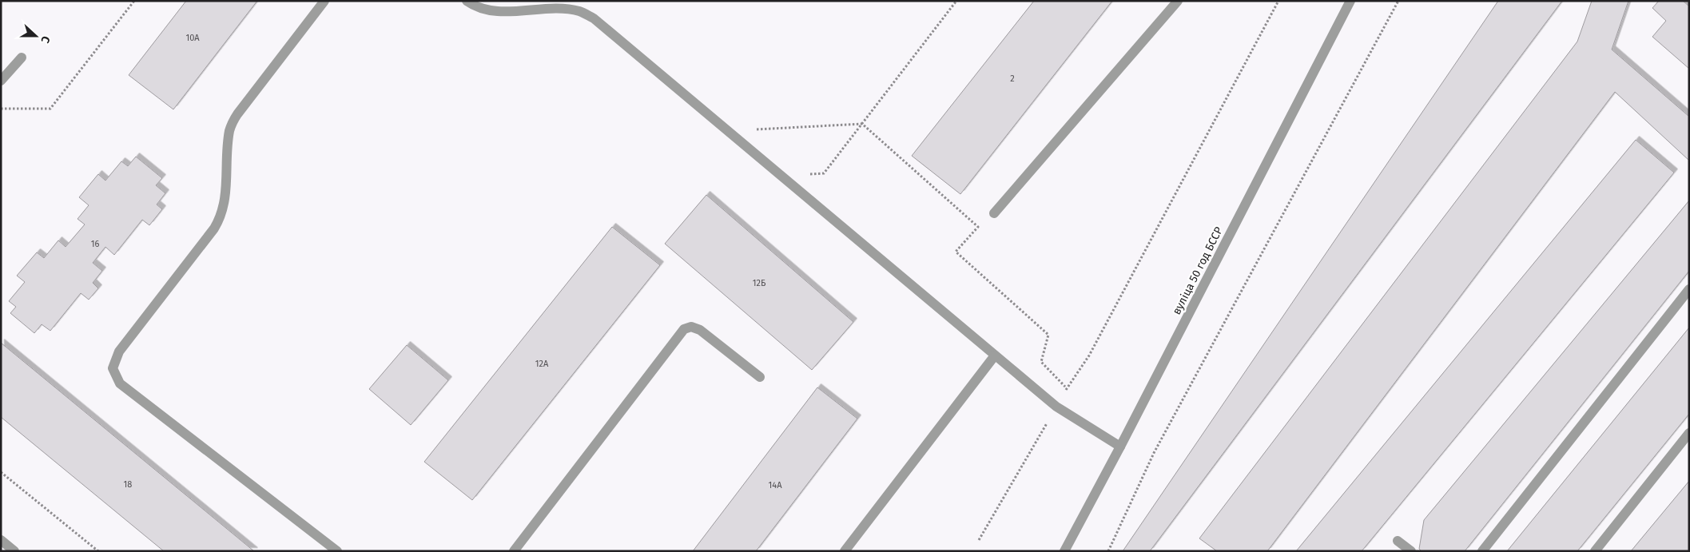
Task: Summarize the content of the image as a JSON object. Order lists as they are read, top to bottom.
{
  "streets": {
    "street": ["вуліца 50 год БССР"]
  },
  "house_numbers": [
    "10А",
    "2",
    "16",
    "12Б",
    "12А",
    "18",
    "14А"
  ],
  "north": "right"
}
